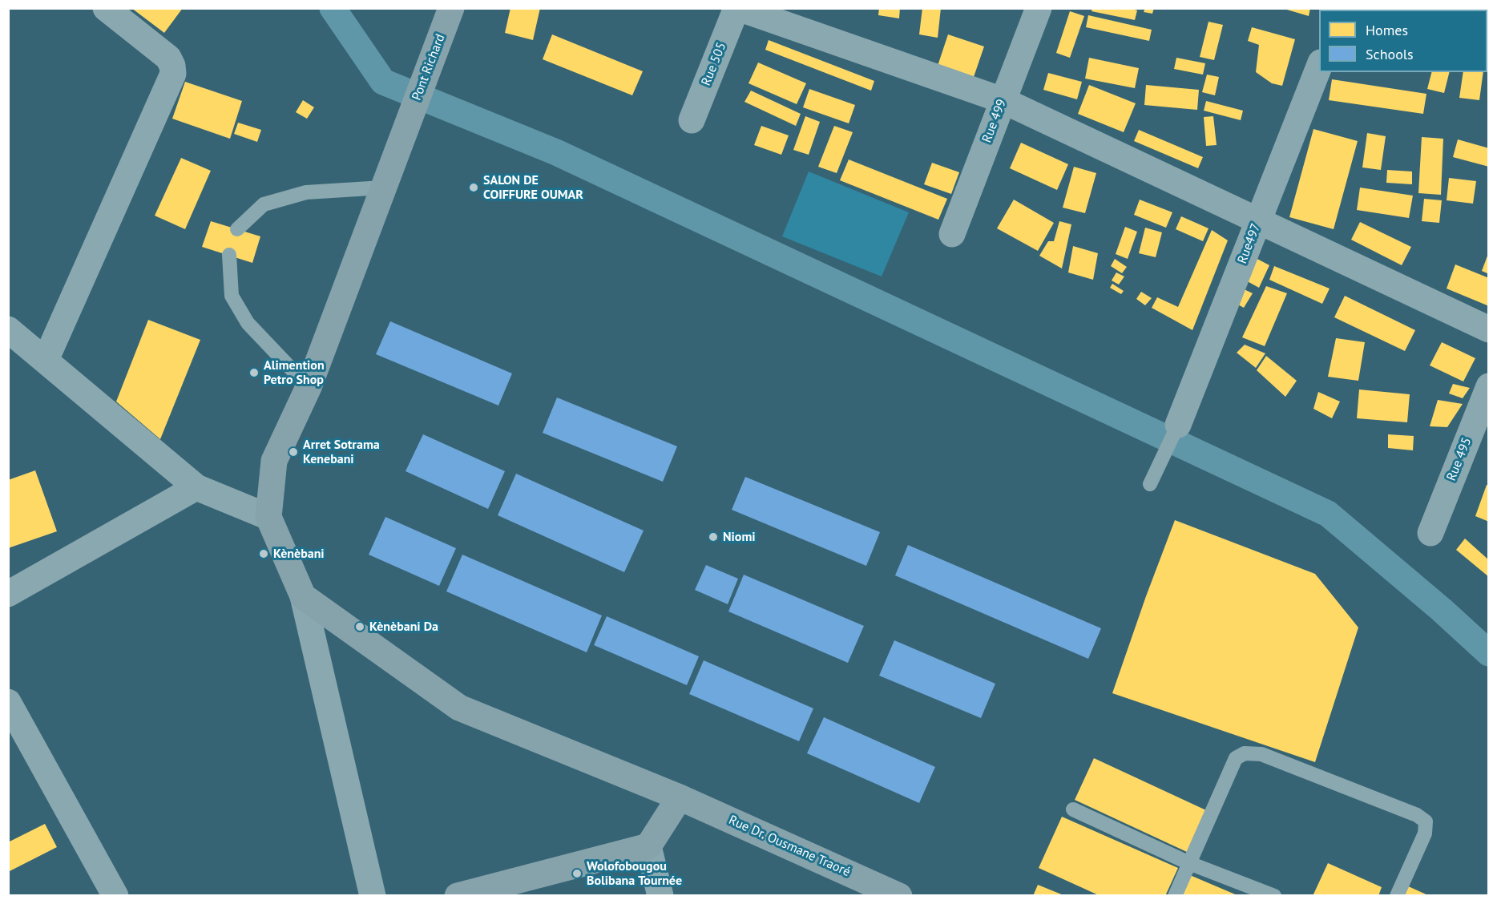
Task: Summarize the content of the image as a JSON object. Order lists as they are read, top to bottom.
{
  "streets": {
    "main road": ["Pont Richard", "Rue Dr. Ousmane Traoré"],
    "street": [
      "Rue 505",
      "Rue 499",
      "Rue497",
      "Rue 495"
    ]
  },
  "places": [
    "SALON DE COIFFURE OUMAR",
    "Alimention Petro Shop",
    "Arret Sotrama Kenebani",
    "Niomi",
    "Kènèbani",
    "Kènèbani Da",
    "Wolofobougou Bolibana Tournée"
  ],
  "legend": ["Homes", "Schools"]
}
